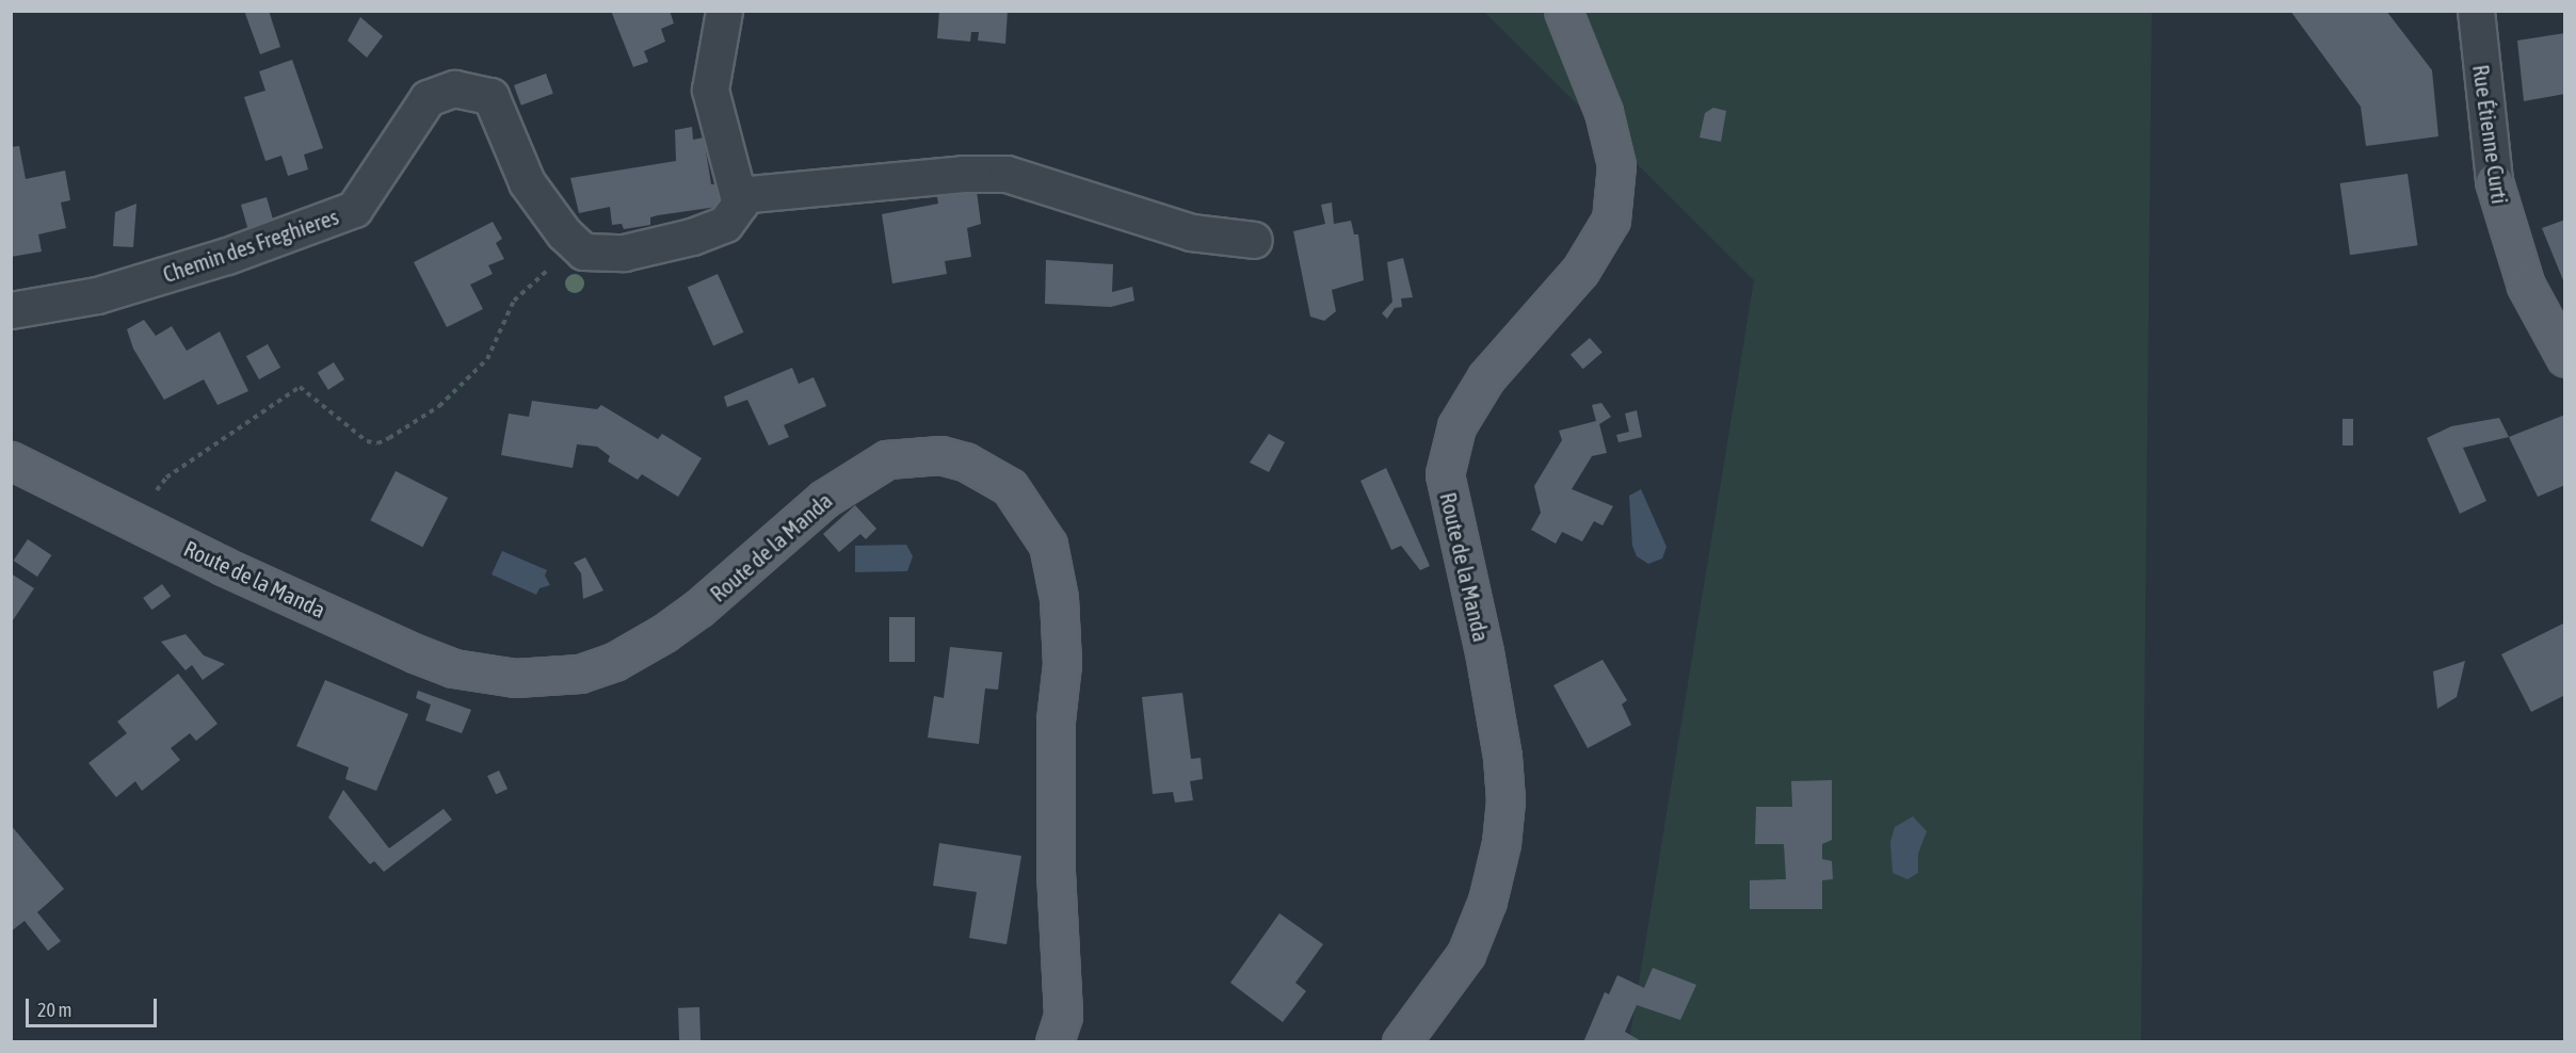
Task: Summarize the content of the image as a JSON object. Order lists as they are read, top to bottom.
{
  "streets": {
    "main road": ["Rue Étienne Curti", "Route de la Manda"],
    "street": ["Chemin des Freghieres"]
  },
  "scale_bar": "20 m"
}
